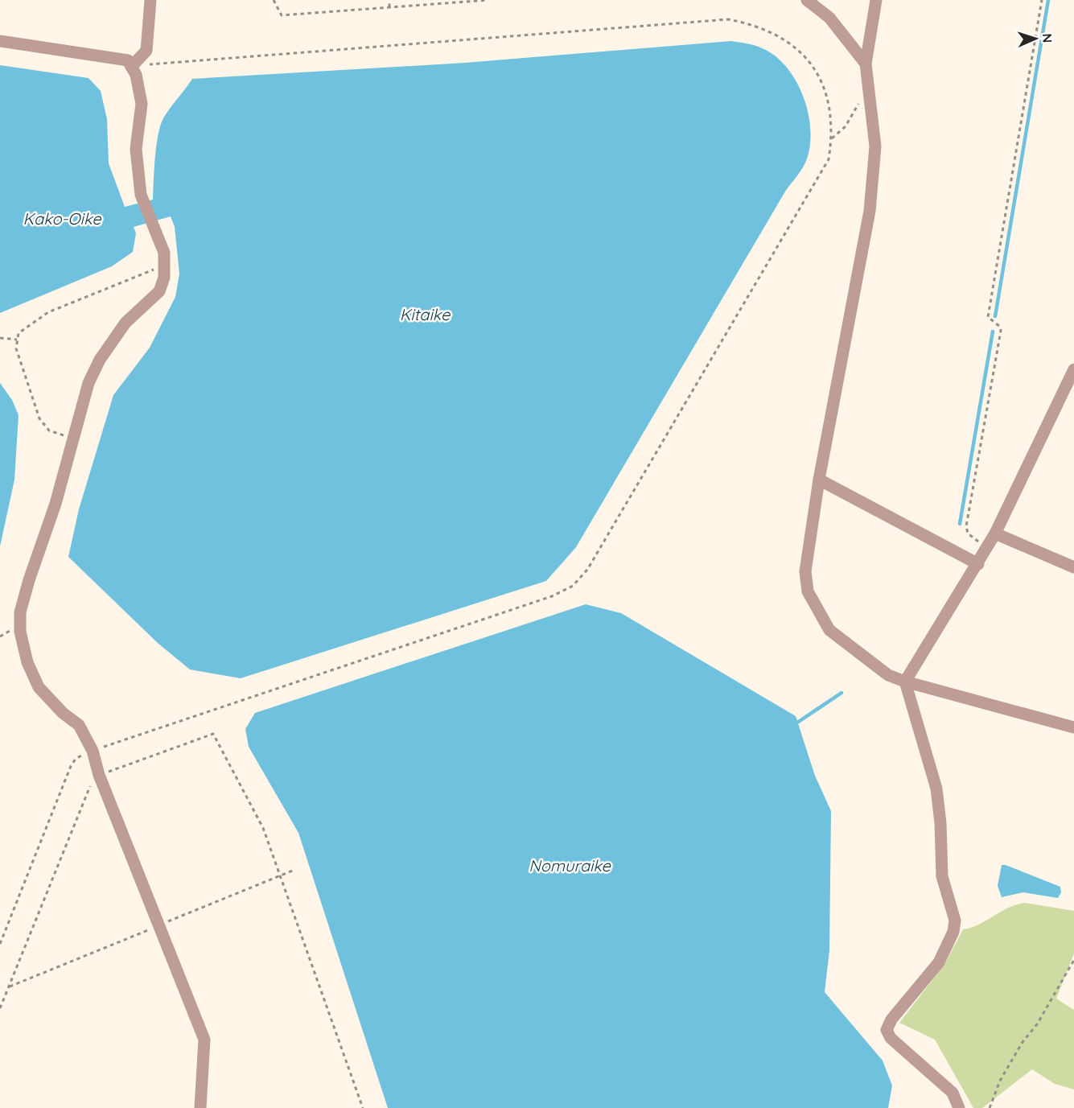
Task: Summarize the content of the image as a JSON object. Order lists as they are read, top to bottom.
{
  "water": ["Kako-Oike", "Kitaike", "Nomuraike"],
  "north": "right"
}
